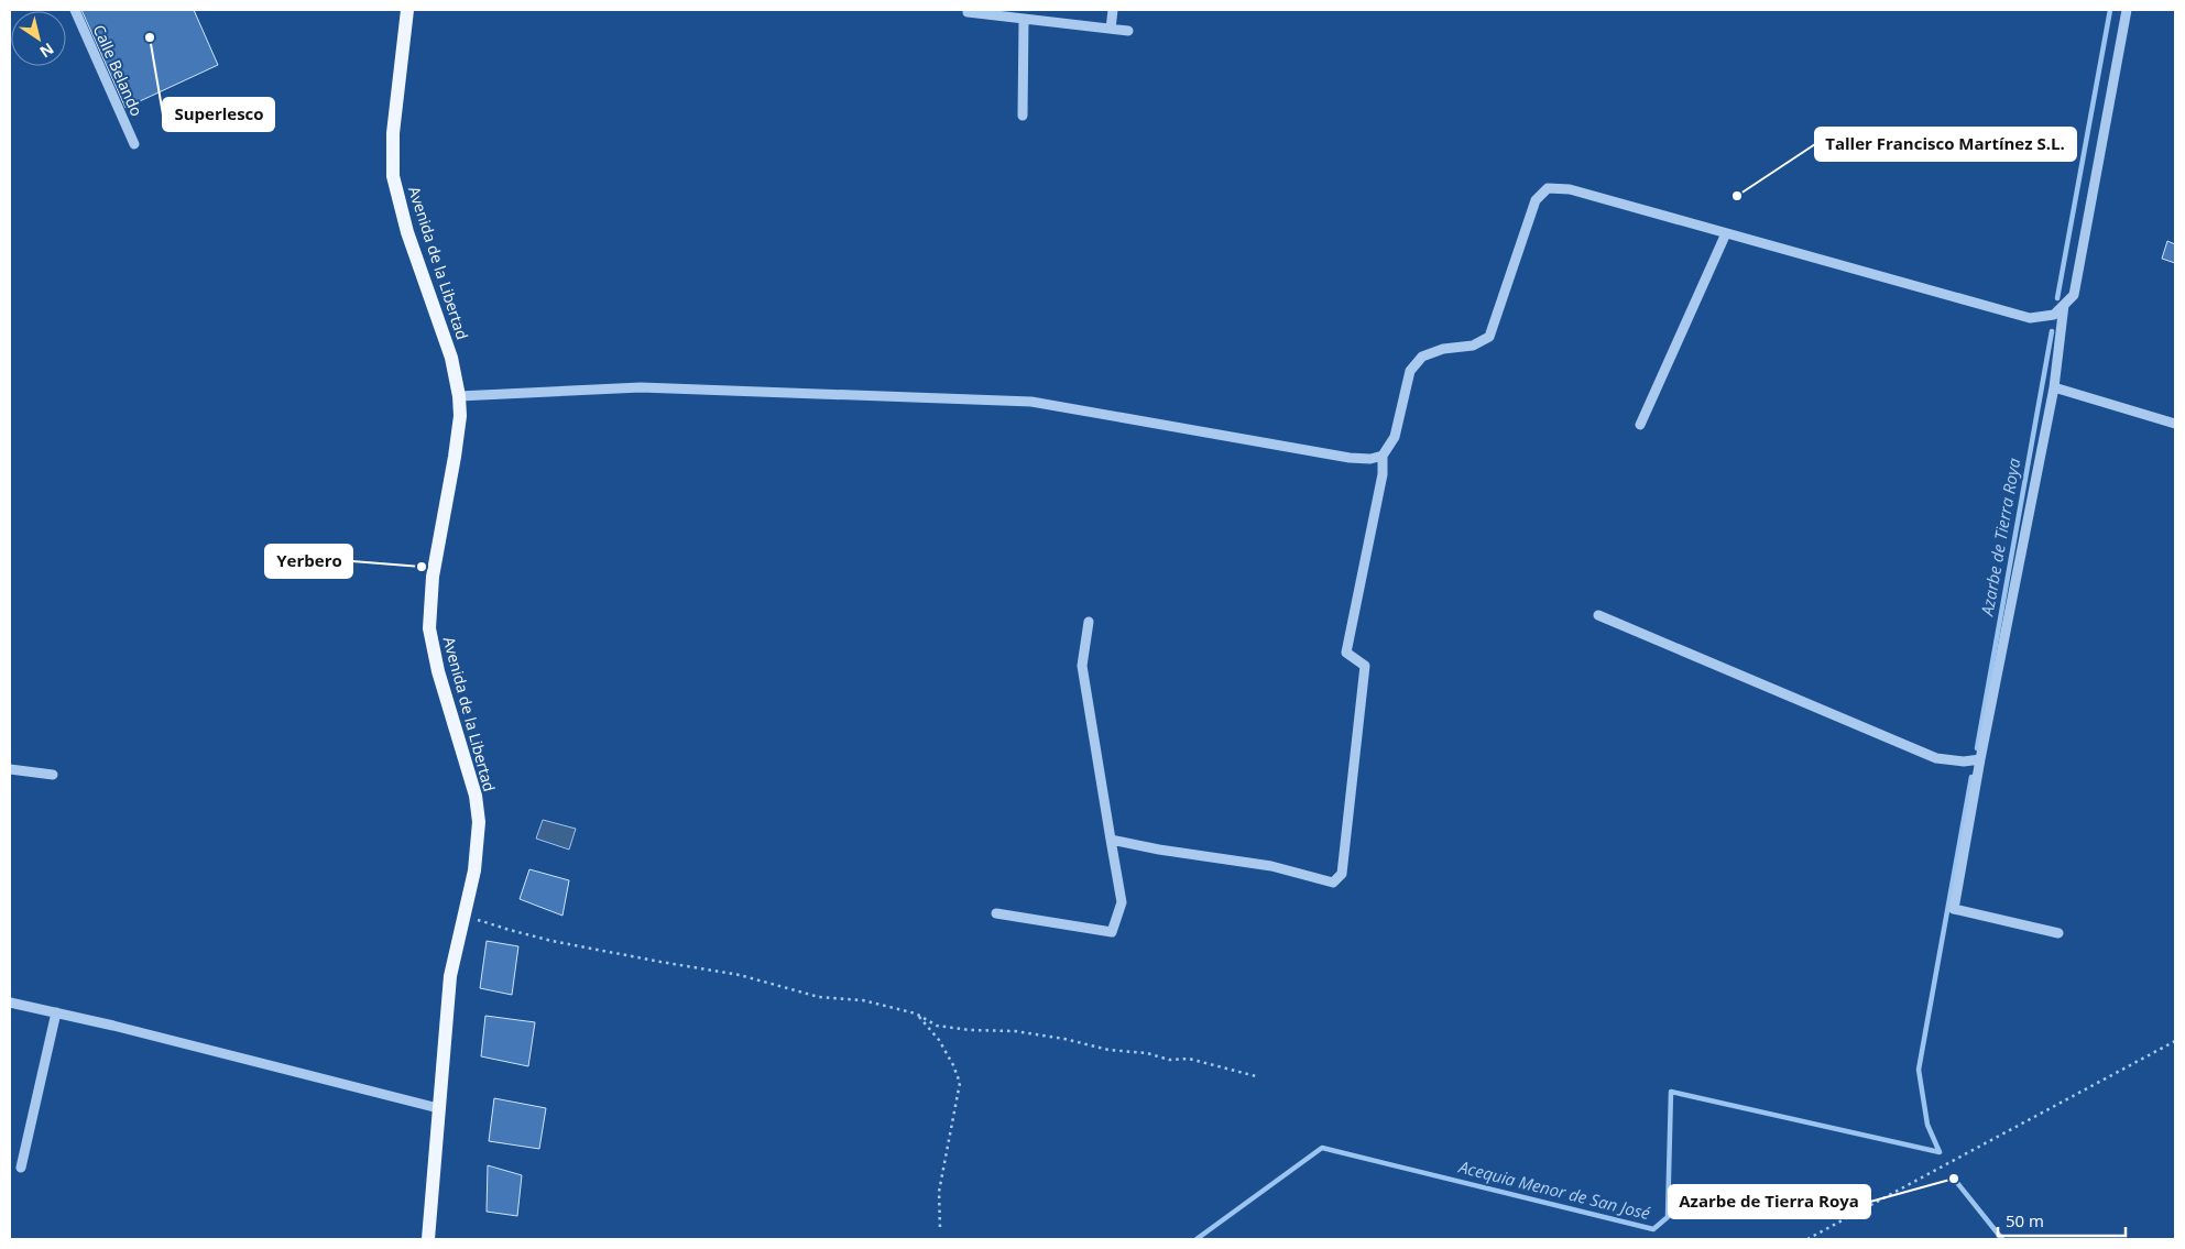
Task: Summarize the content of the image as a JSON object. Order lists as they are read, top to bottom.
{
  "streets": {
    "main road": ["Avenida de la Libertad"],
    "street": ["Calle Belando"]
  },
  "water": ["Azarbe de Tierra Roya", "Acequia Menor de San José"],
  "places": [
    "Superlesco",
    "Taller Francisco Martínez S.L.",
    "Yerbero",
    "Azarbe de Tierra Roya"
  ],
  "scale_bar": "50 m",
  "north": "bottom right"
}
